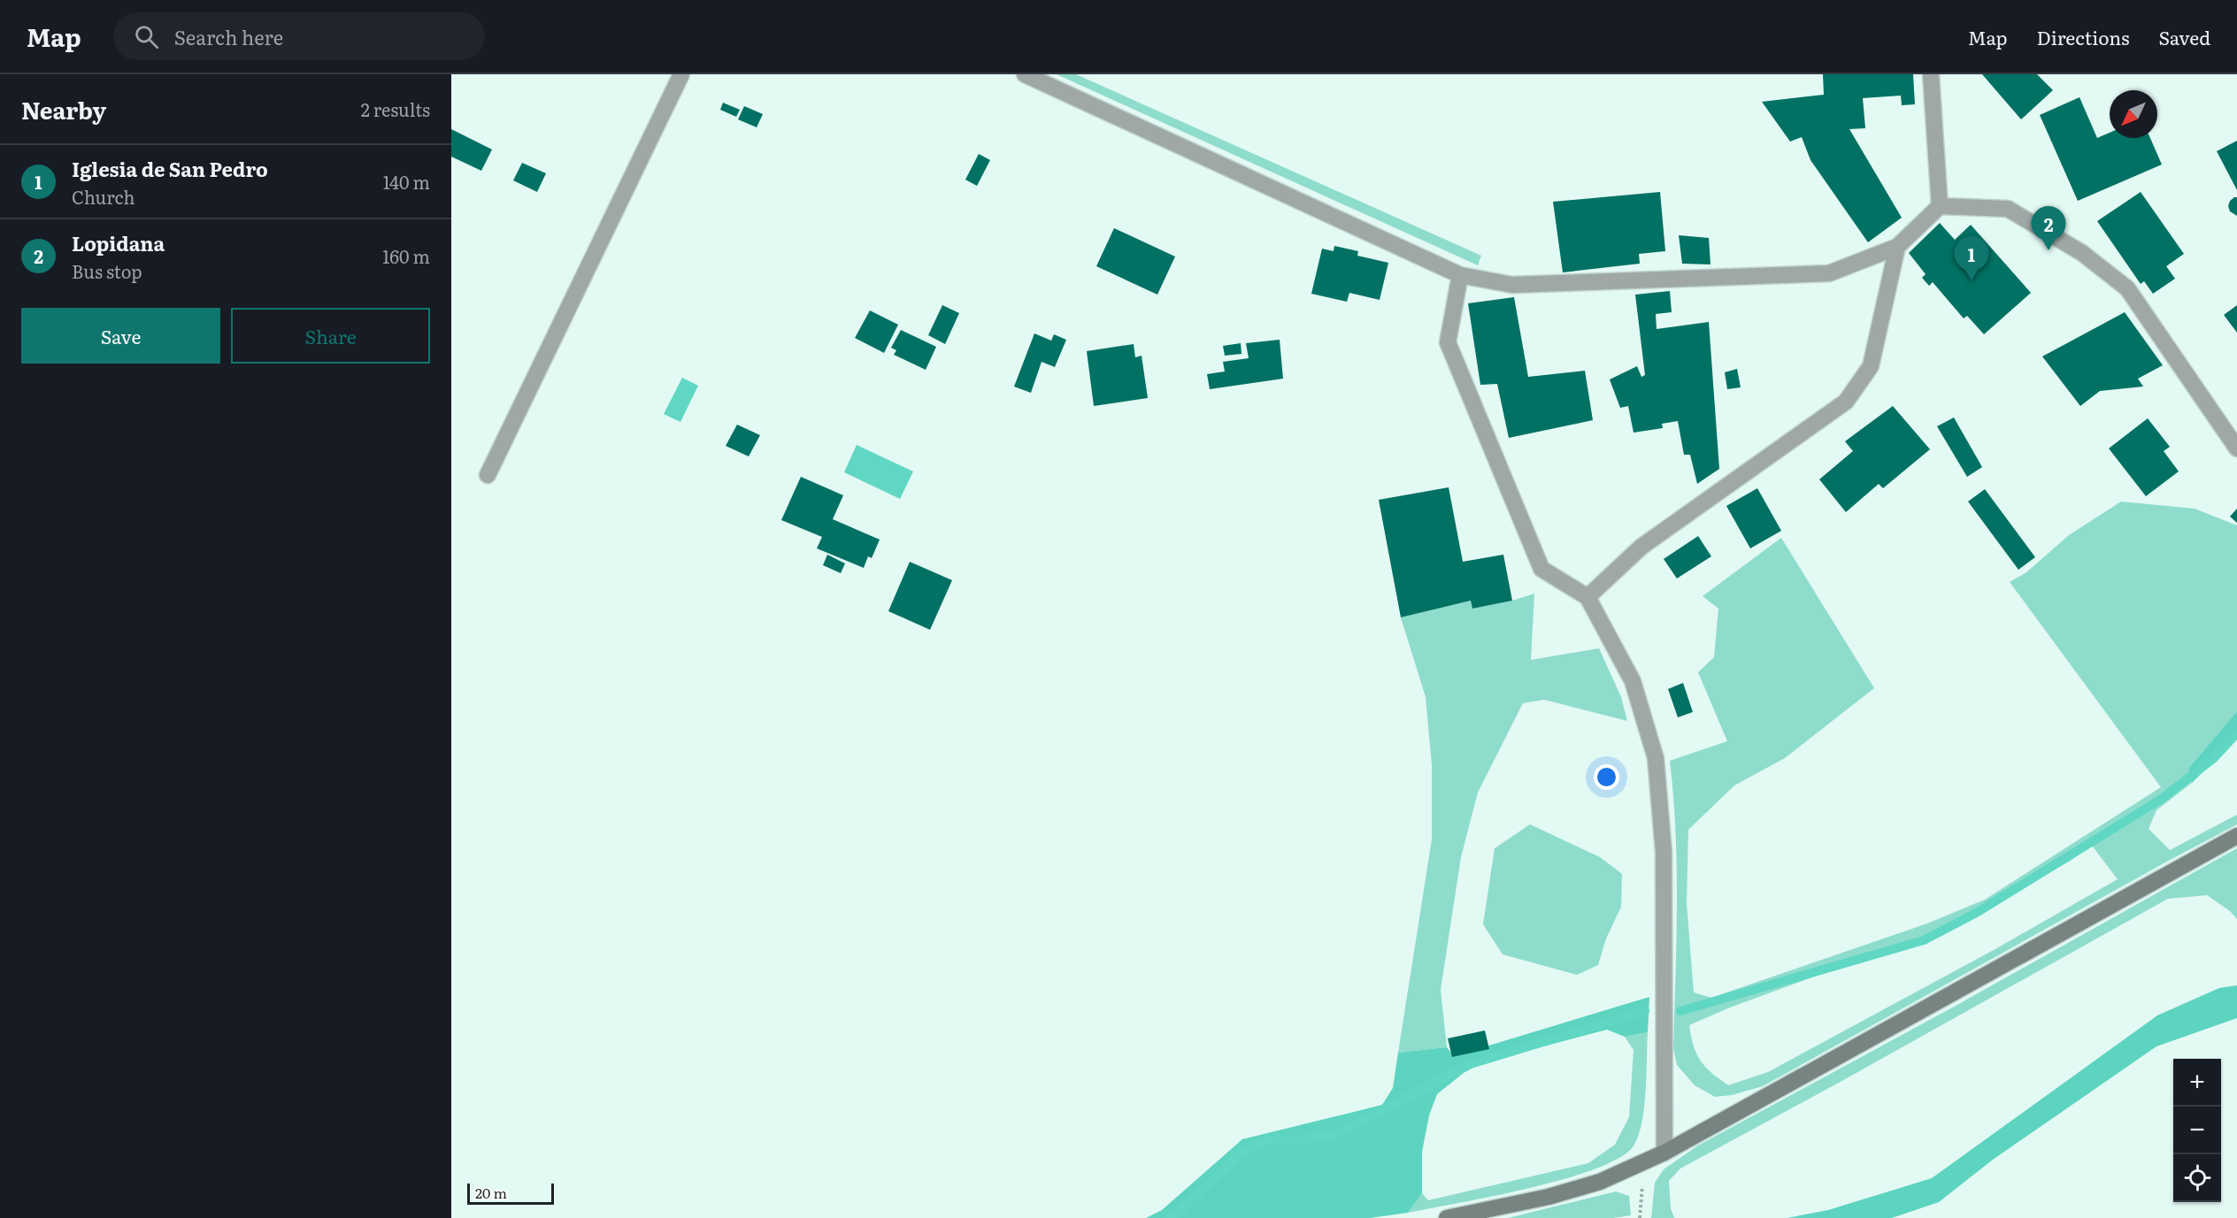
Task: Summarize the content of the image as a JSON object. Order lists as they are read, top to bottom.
{
  "scale_bar": "20 m",
  "north": "bottom left",
  "page": {
    "header": "Map",
    "search": "Search here",
    "nav": ["Map", "Directions", "Saved"],
    "heading": ["Nearby", "2 results"],
    "list": [
      {
        "mark": "1",
        "name": "Iglesia de San Pedro",
        "note": "Church",
        "value": "140 m"
      },
      {
        "mark": "2",
        "name": "Lopidana",
        "note": "Bus stop",
        "value": "160 m"
      }
    ],
    "pins": ["2", "1"],
    "buttons": ["Save", "Share"],
    "map_buttons": ["+", "−"],
    "scale": "20 m"
  }
}
